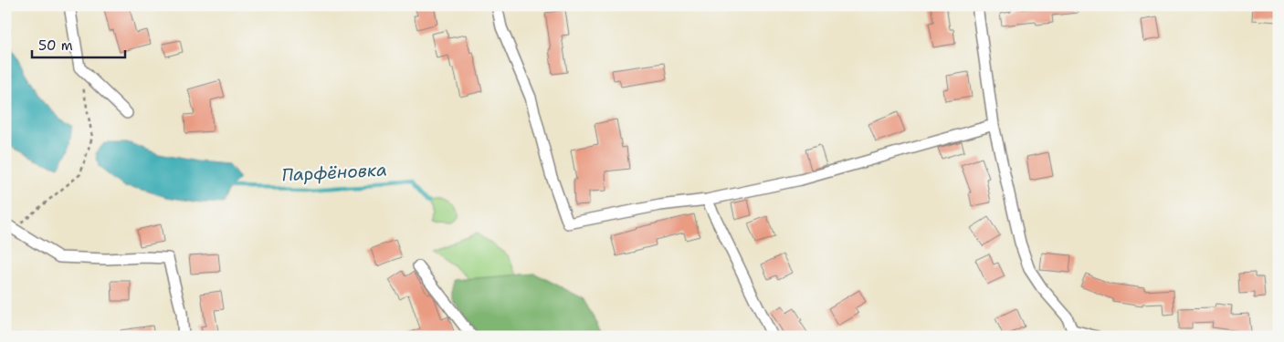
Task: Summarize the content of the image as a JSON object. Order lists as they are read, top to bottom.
{
  "water": ["Парфёновка"],
  "scale_bar": "50 m"
}
